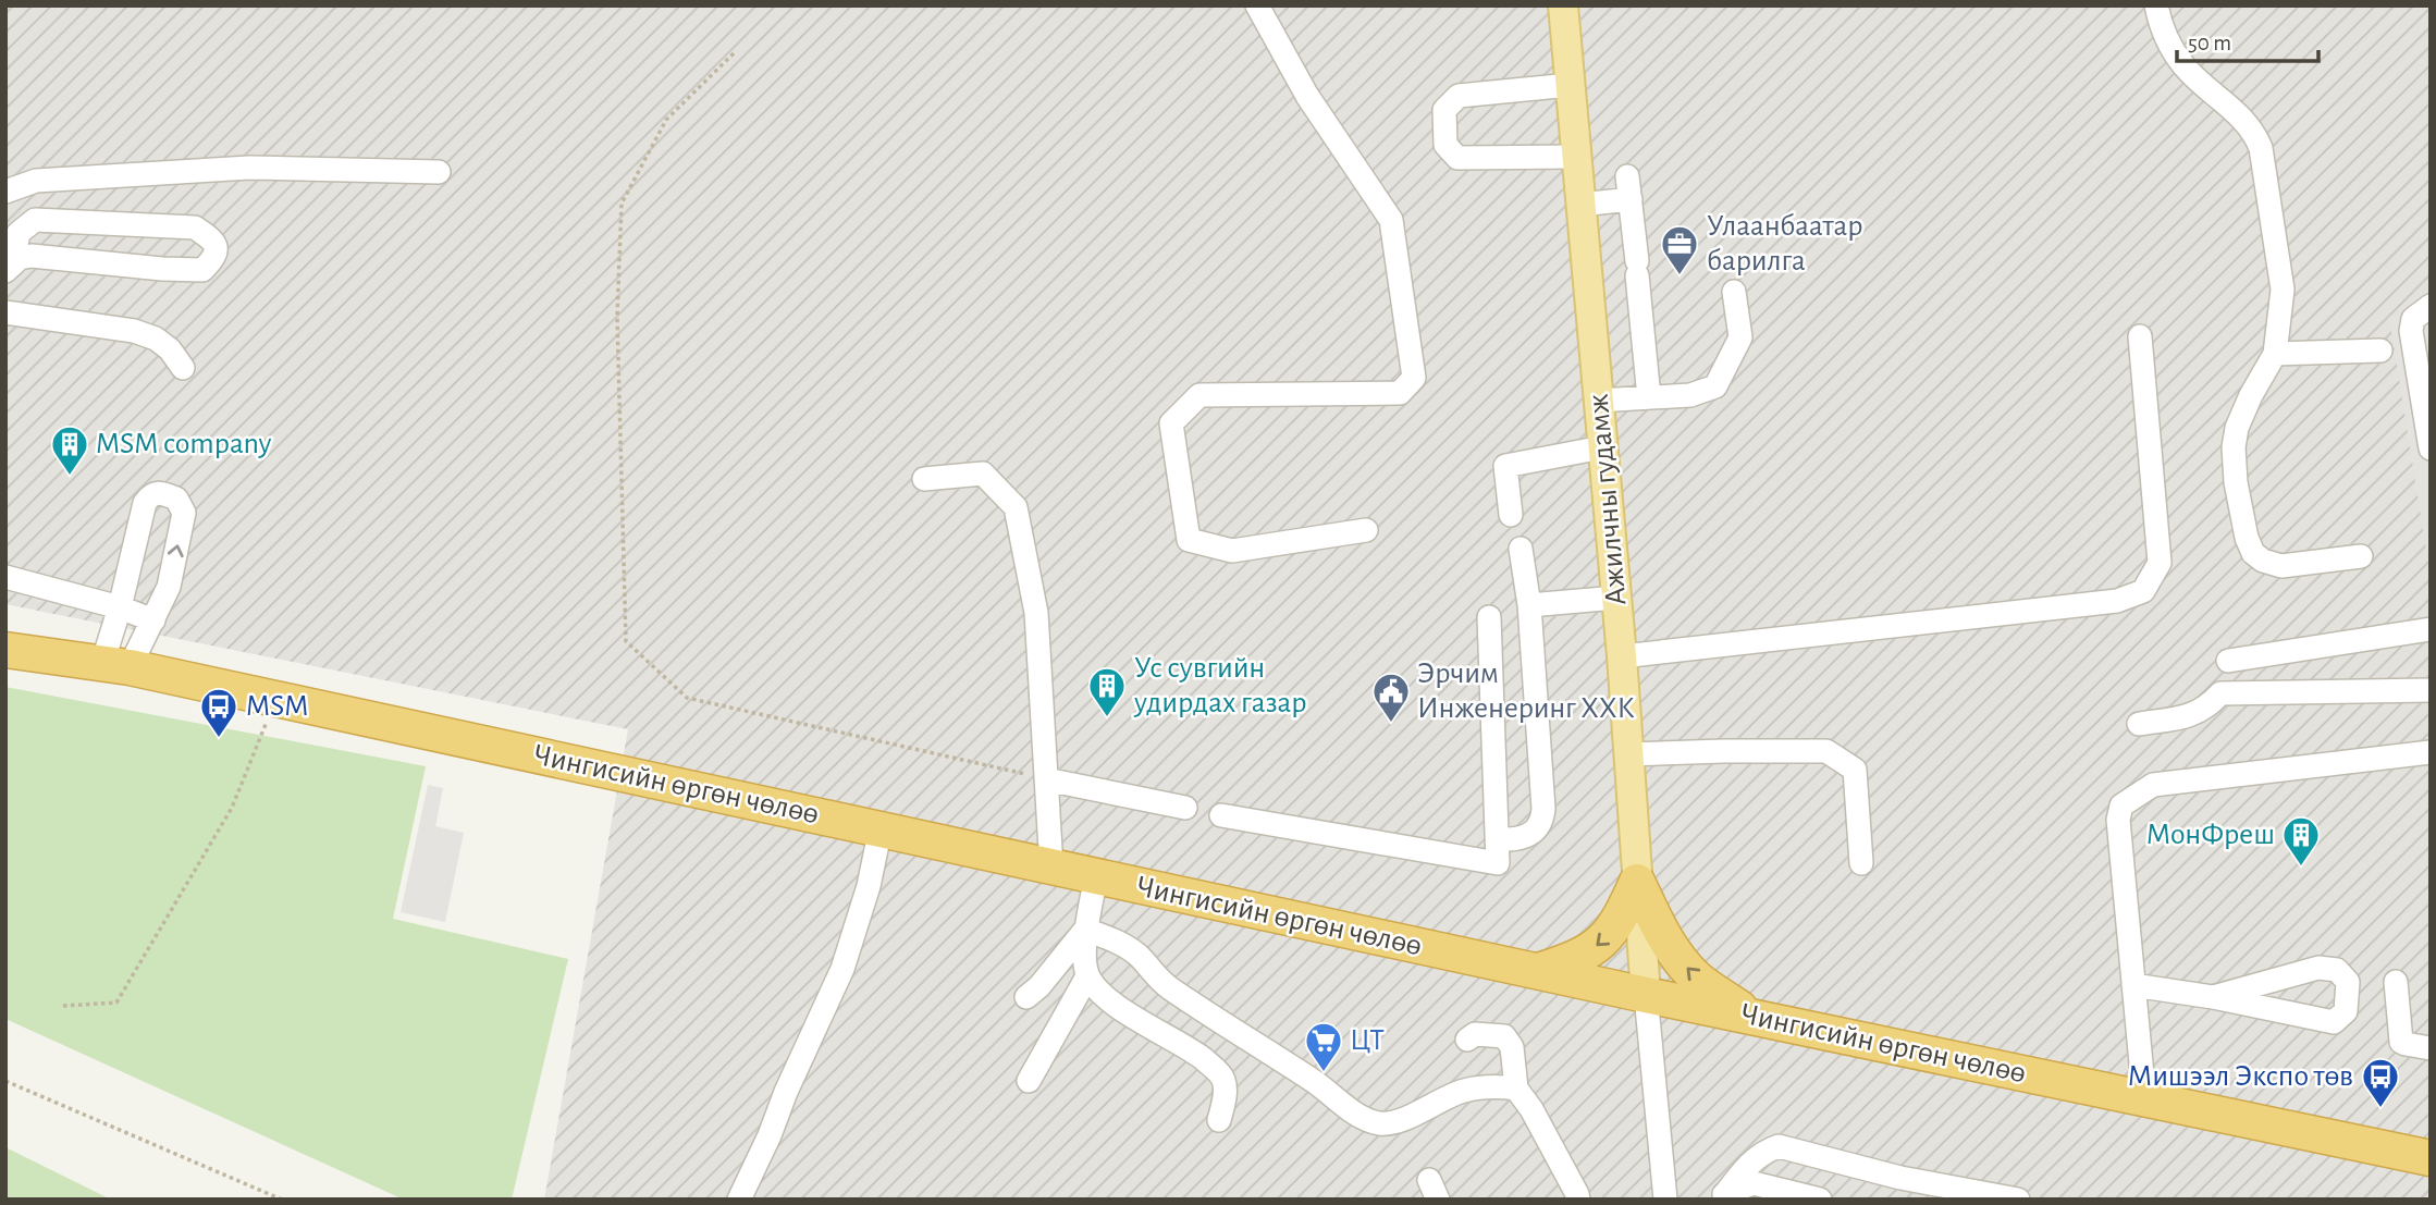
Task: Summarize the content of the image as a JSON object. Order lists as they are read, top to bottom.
{
  "streets": {
    "highway": ["Чингисийн өргөн чөлөө"],
    "main road": ["Ажилчны гудамж"]
  },
  "crossings": [
    ["Ажилчны гудамж", "Чингисийн өргөн чөлөө"]
  ],
  "places": {
    "office": ["Улаанбаатар барилга"],
    "building": ["MSM company", "Ус сувгийн удирдах газар", "МонФреш"],
    "public building": ["Эрчим Инженеринг ХХК"],
    "bus stop": ["MSM", "Мишээл Экспо төв"],
    "supermarket": ["ЦТ"]
  },
  "scale_bar": "50 m"
}
